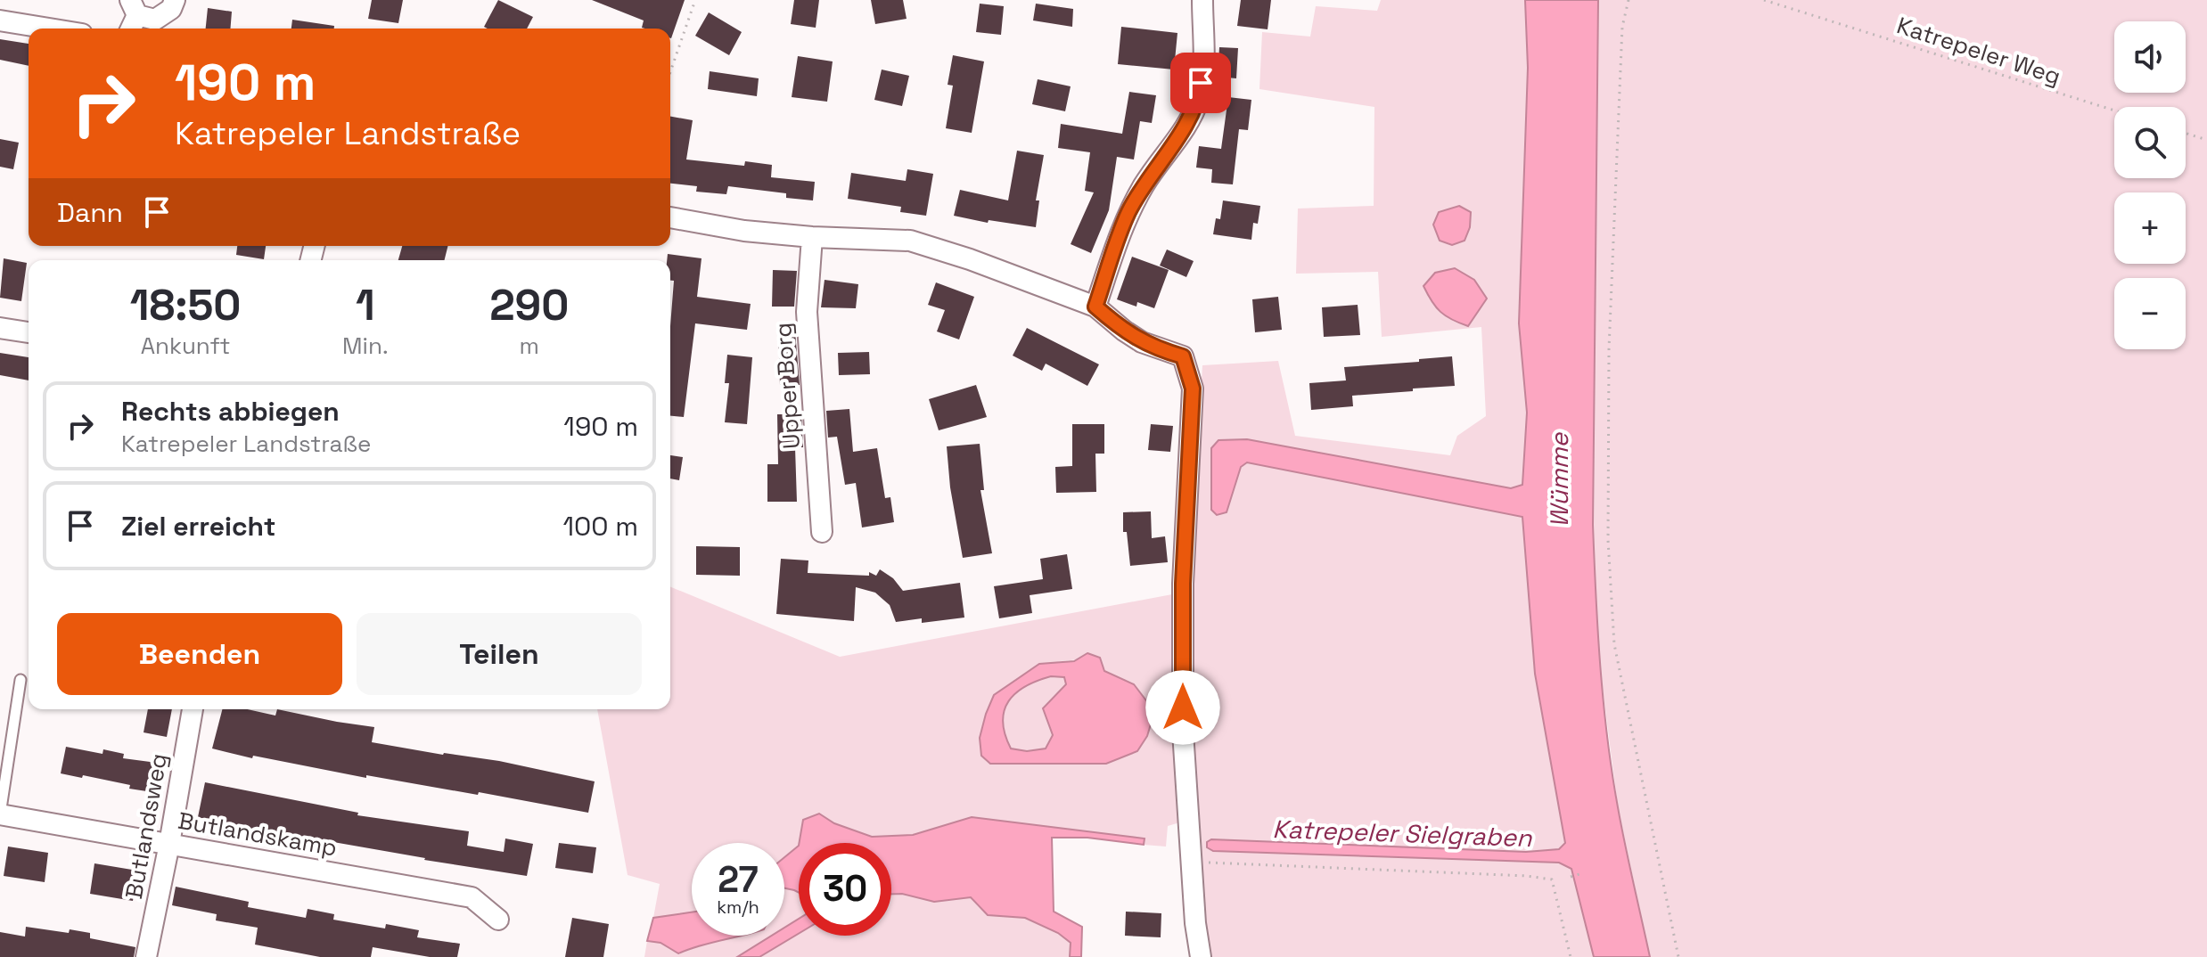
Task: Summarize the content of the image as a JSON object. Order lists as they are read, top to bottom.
{
  "streets": {
    "street": ["Upper Borg", "Butlandsweg", "Butlandskamp"],
    "path": ["Katrepeler Weg"]
  },
  "crossings": [
    ["Butlandsweg", "Butlandskamp"]
  ],
  "water": ["Wümme", "Katrepeler Sielgraben"],
  "page": {
    "map_buttons": ["+", "−"],
    "turn": ["190 m", "Katrepeler Landstraße"],
    "then": "Dann",
    "eta": [
      "18:50",
      "Ankunft",
      "1",
      "Min.",
      "290",
      "m"
    ],
    "list": [
      {
        "name": "Rechts abbiegen",
        "note": "Katrepeler Landstraße",
        "value": "190 m"
      },
      {
        "name": "Ziel erreicht",
        "value": "100 m"
      }
    ],
    "buttons": ["Beenden", "Teilen"],
    "speed": "27 km/h",
    "limit": "30"
  }
}
